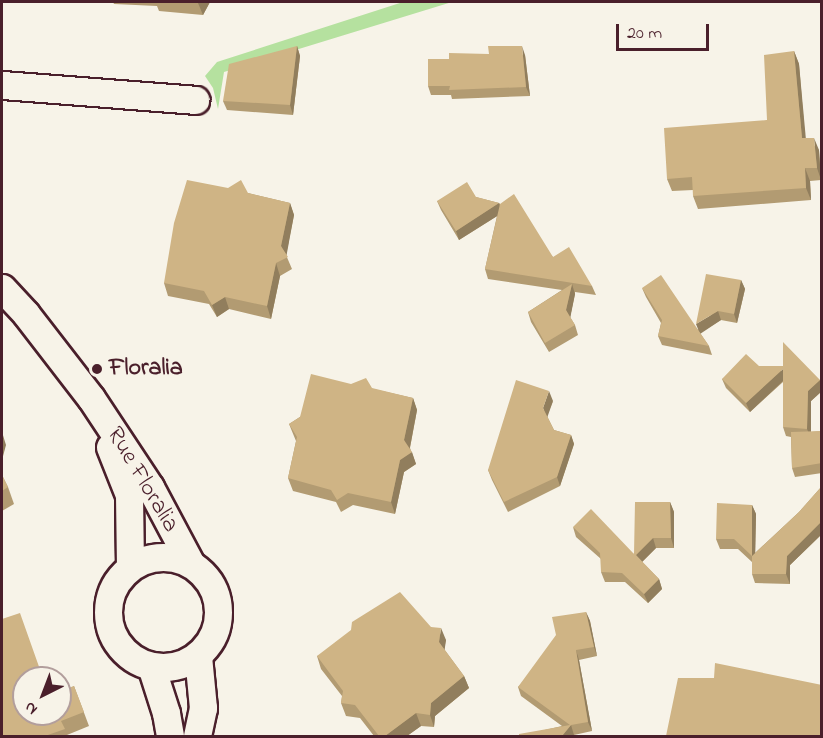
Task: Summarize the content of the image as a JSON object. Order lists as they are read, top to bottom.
{
  "streets": {
    "street": ["Rue Floralia"]
  },
  "places": ["Floralia"],
  "scale_bar": "20 m",
  "north": "bottom left"
}
